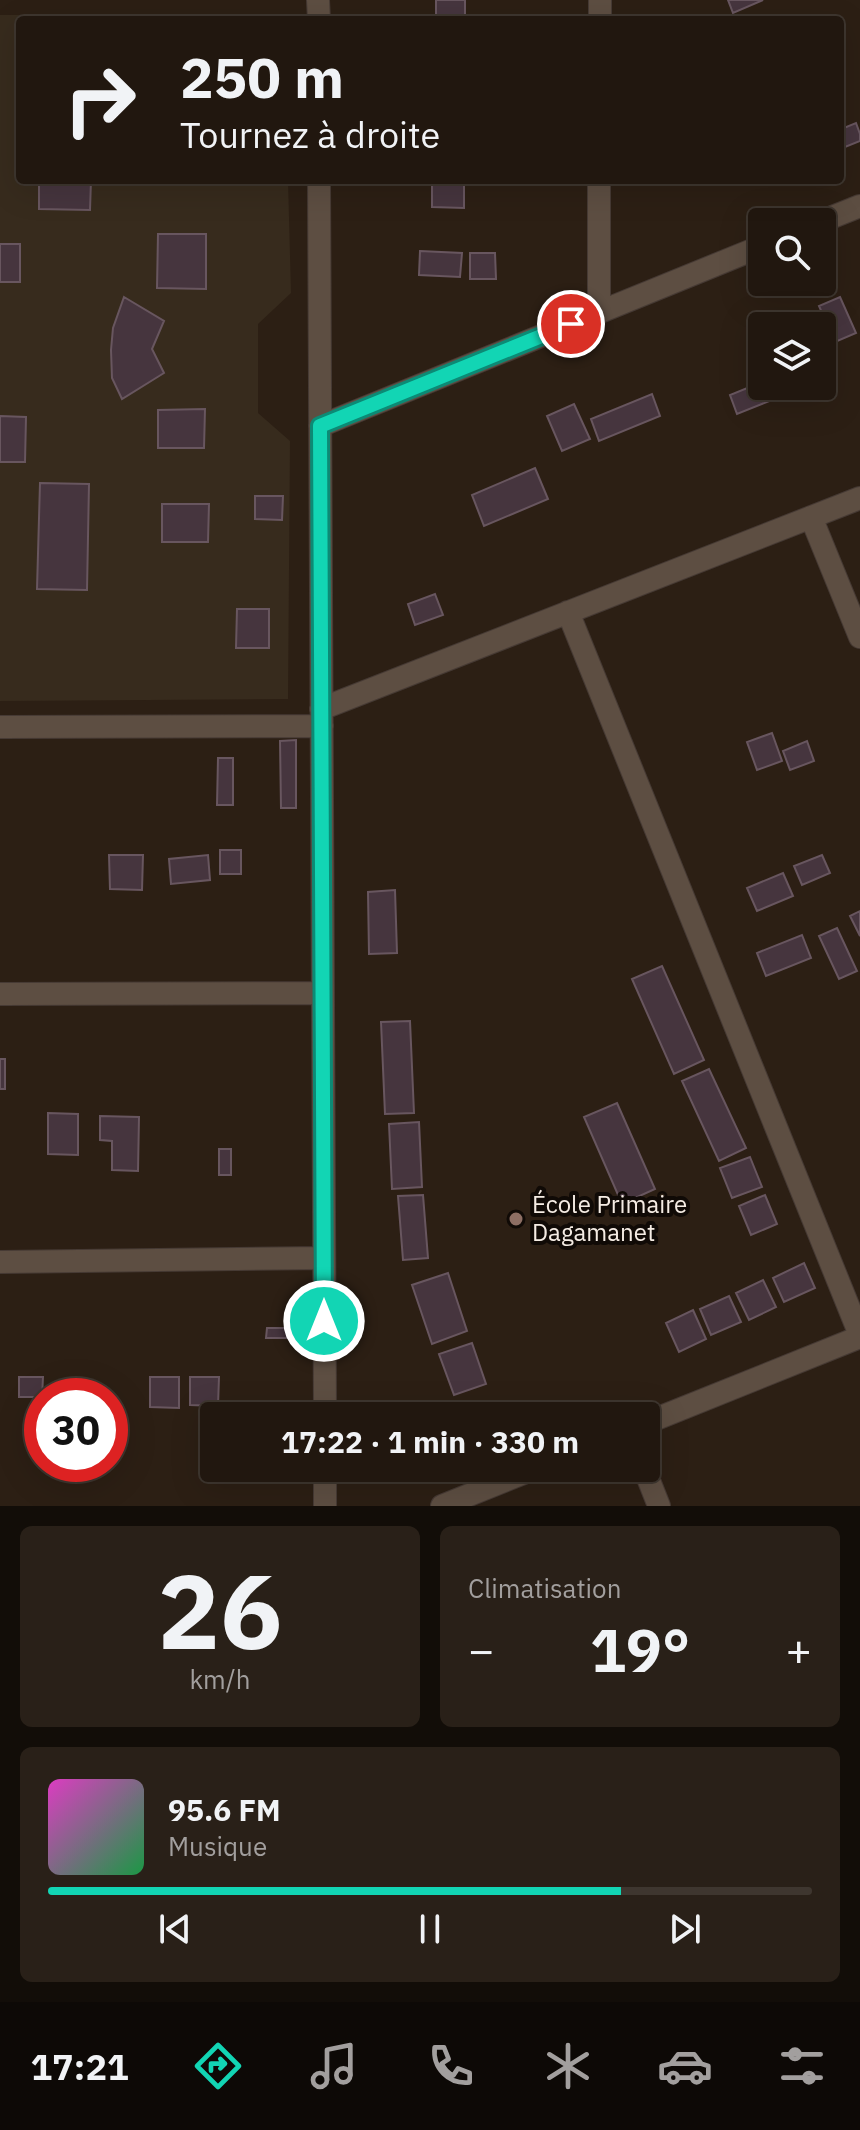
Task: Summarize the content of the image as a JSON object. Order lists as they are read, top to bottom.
{
  "places": ["École Primaire Dagamanet"],
  "page": {
    "turn": ["250 m", "Tournez à droite"],
    "limit": "30",
    "trip": "17:22 · 1 min · 330 m",
    "tile": [
      ["26", "km/h"],
      "Climatisation"
    ],
    "heat": ["−", "19°", "+"],
    "song": ["95.6 FM", "Musique"],
    "tabs": "17:21"
  }
}
